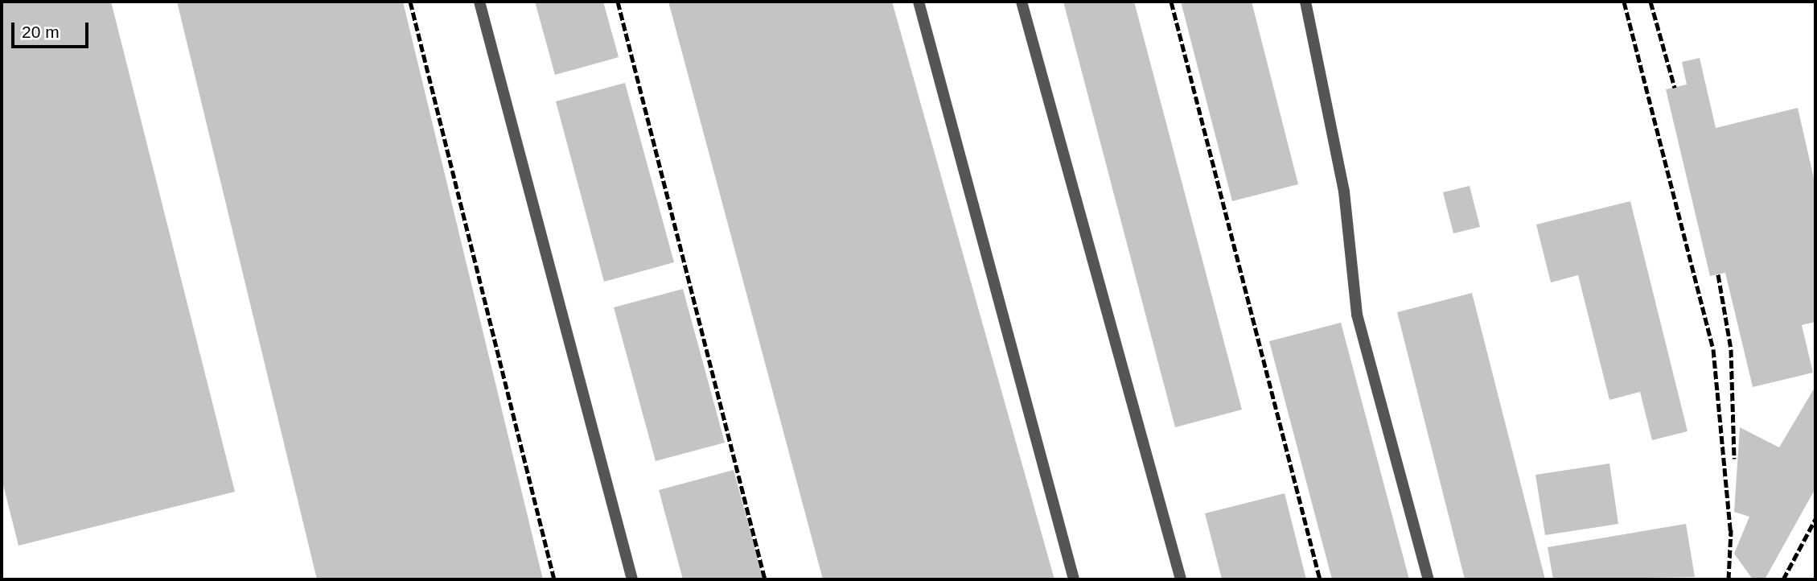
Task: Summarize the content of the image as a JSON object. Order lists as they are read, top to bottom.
{
  "scale_bar": "20 m"
}
